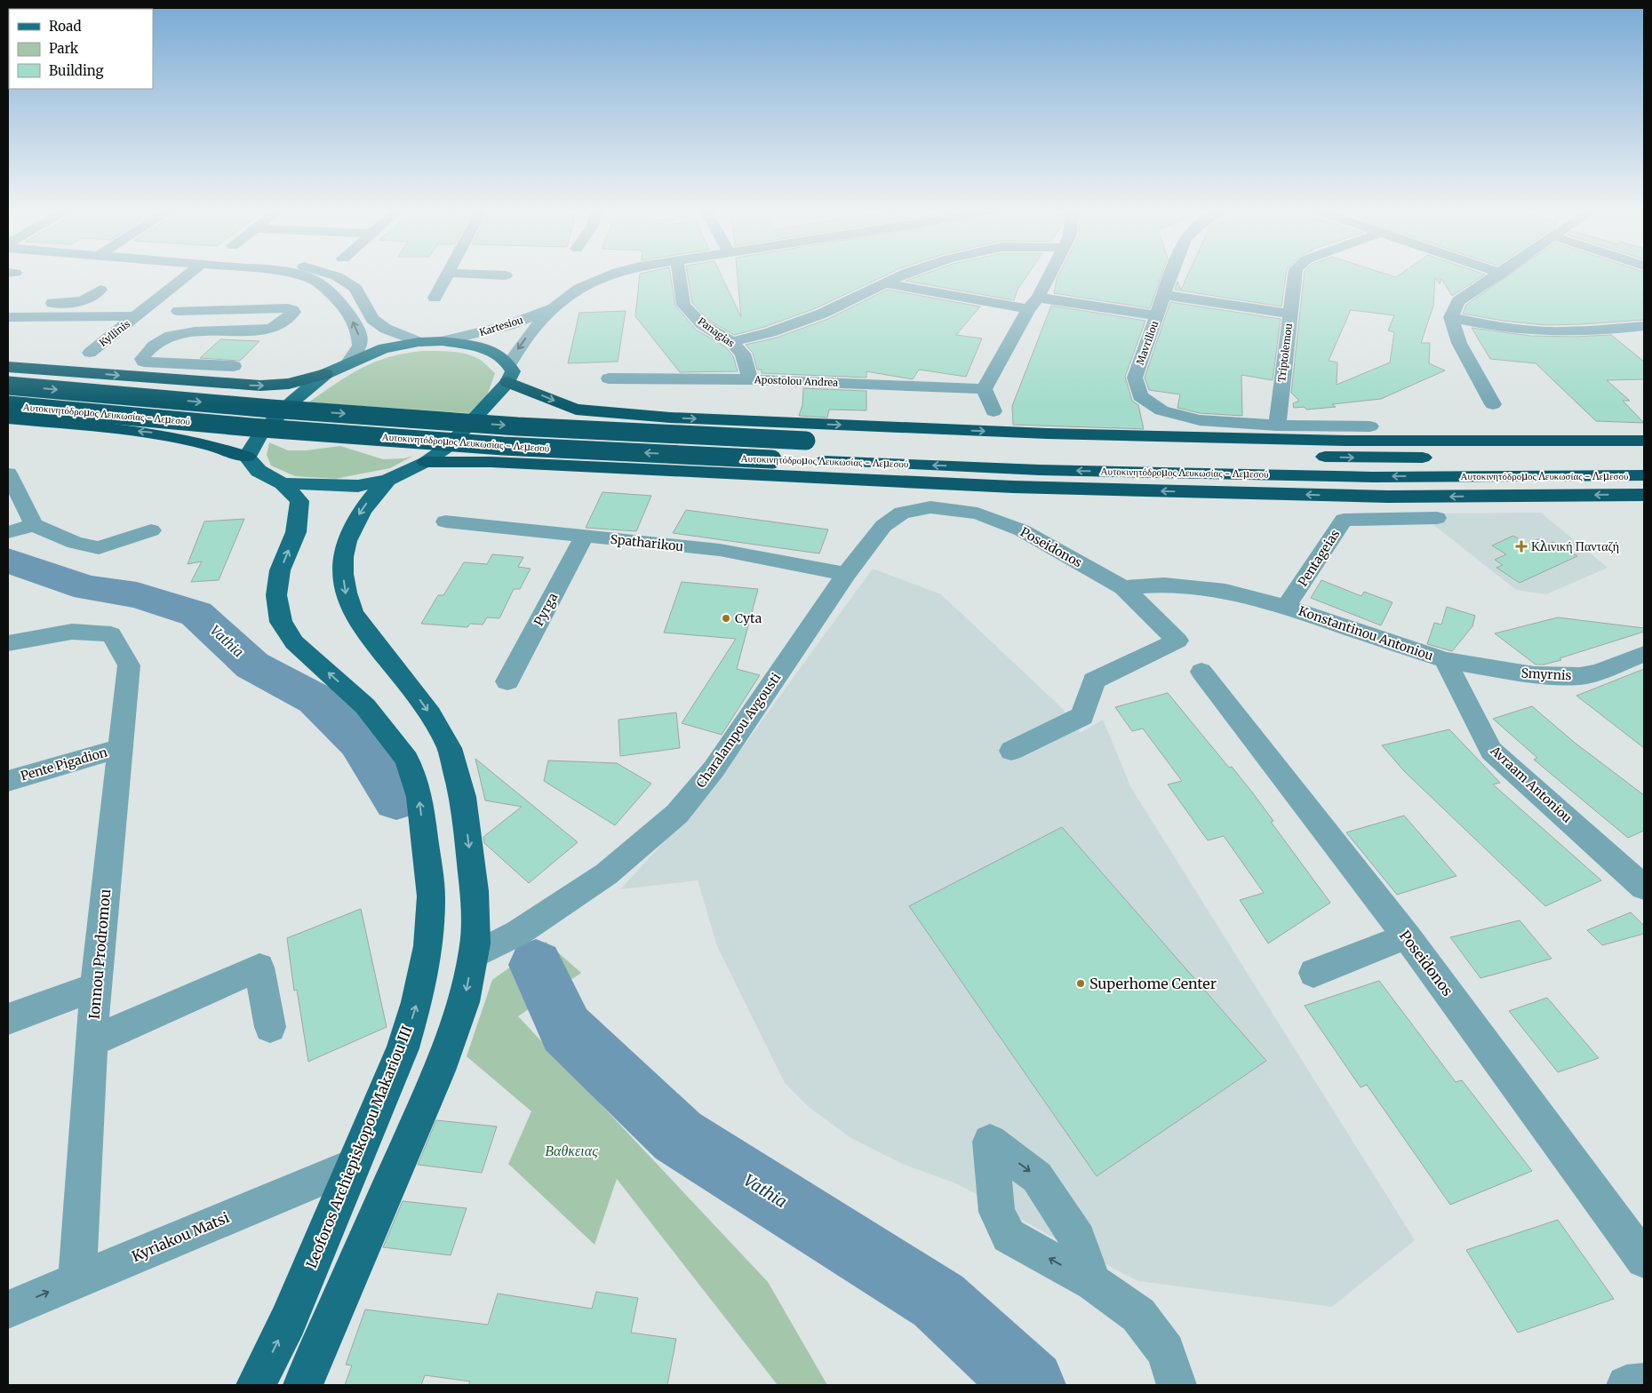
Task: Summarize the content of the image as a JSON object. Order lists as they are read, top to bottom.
{
  "streets": {
    "highway": ["Αυτοκινητόδρομος Λευκωσίας - Λεμεσού"],
    "main road": ["Leoforos Archiepiskopou Makariou III"],
    "street": [
      "Kartesiou",
      "Panagias",
      "Kyllinis",
      "Mavriliou",
      "Triptolemou",
      "Apostolou Andrea",
      "Spatharikou",
      "Poseidonos",
      "Pentageias",
      "Pyrga",
      "Konstantinou Antoniou",
      "Smyrnis",
      "Charalampou Avgousti",
      "Pente Pigadion",
      "Avraam Antoniou",
      "Ionnou Prodromou",
      "Kyriakou Matsi"
    ]
  },
  "crossings": [
    ["Panagias", "Apostolou Andrea"],
    ["Mavriliou", "Triptolemou"],
    ["Spatharikou", "Pyrga"],
    ["Spatharikou", "Charalampou Avgousti"],
    ["Poseidonos", "Konstantinou Antoniou"],
    ["Poseidonos", "Charalampou Avgousti"],
    ["Pentageias", "Konstantinou Antoniou"],
    ["Konstantinou Antoniou", "Smyrnis"],
    ["Konstantinou Antoniou", "Avraam Antoniou"],
    ["Smyrnis", "Avraam Antoniou"],
    ["Pente Pigadion", "Ionnou Prodromou"],
    ["Ionnou Prodromou", "Kyriakou Matsi"],
    ["Leoforos Archiepiskopou Makariou III", "Kyriakou Matsi"]
  ],
  "water": ["Vathia"],
  "parks": ["Βαθκειας"],
  "places": {
    "health": ["Κλινική Πανταζή"],
    "other": ["Cyta", "Superhome Center"]
  },
  "legend": ["Road", "Park", "Building"]
}
